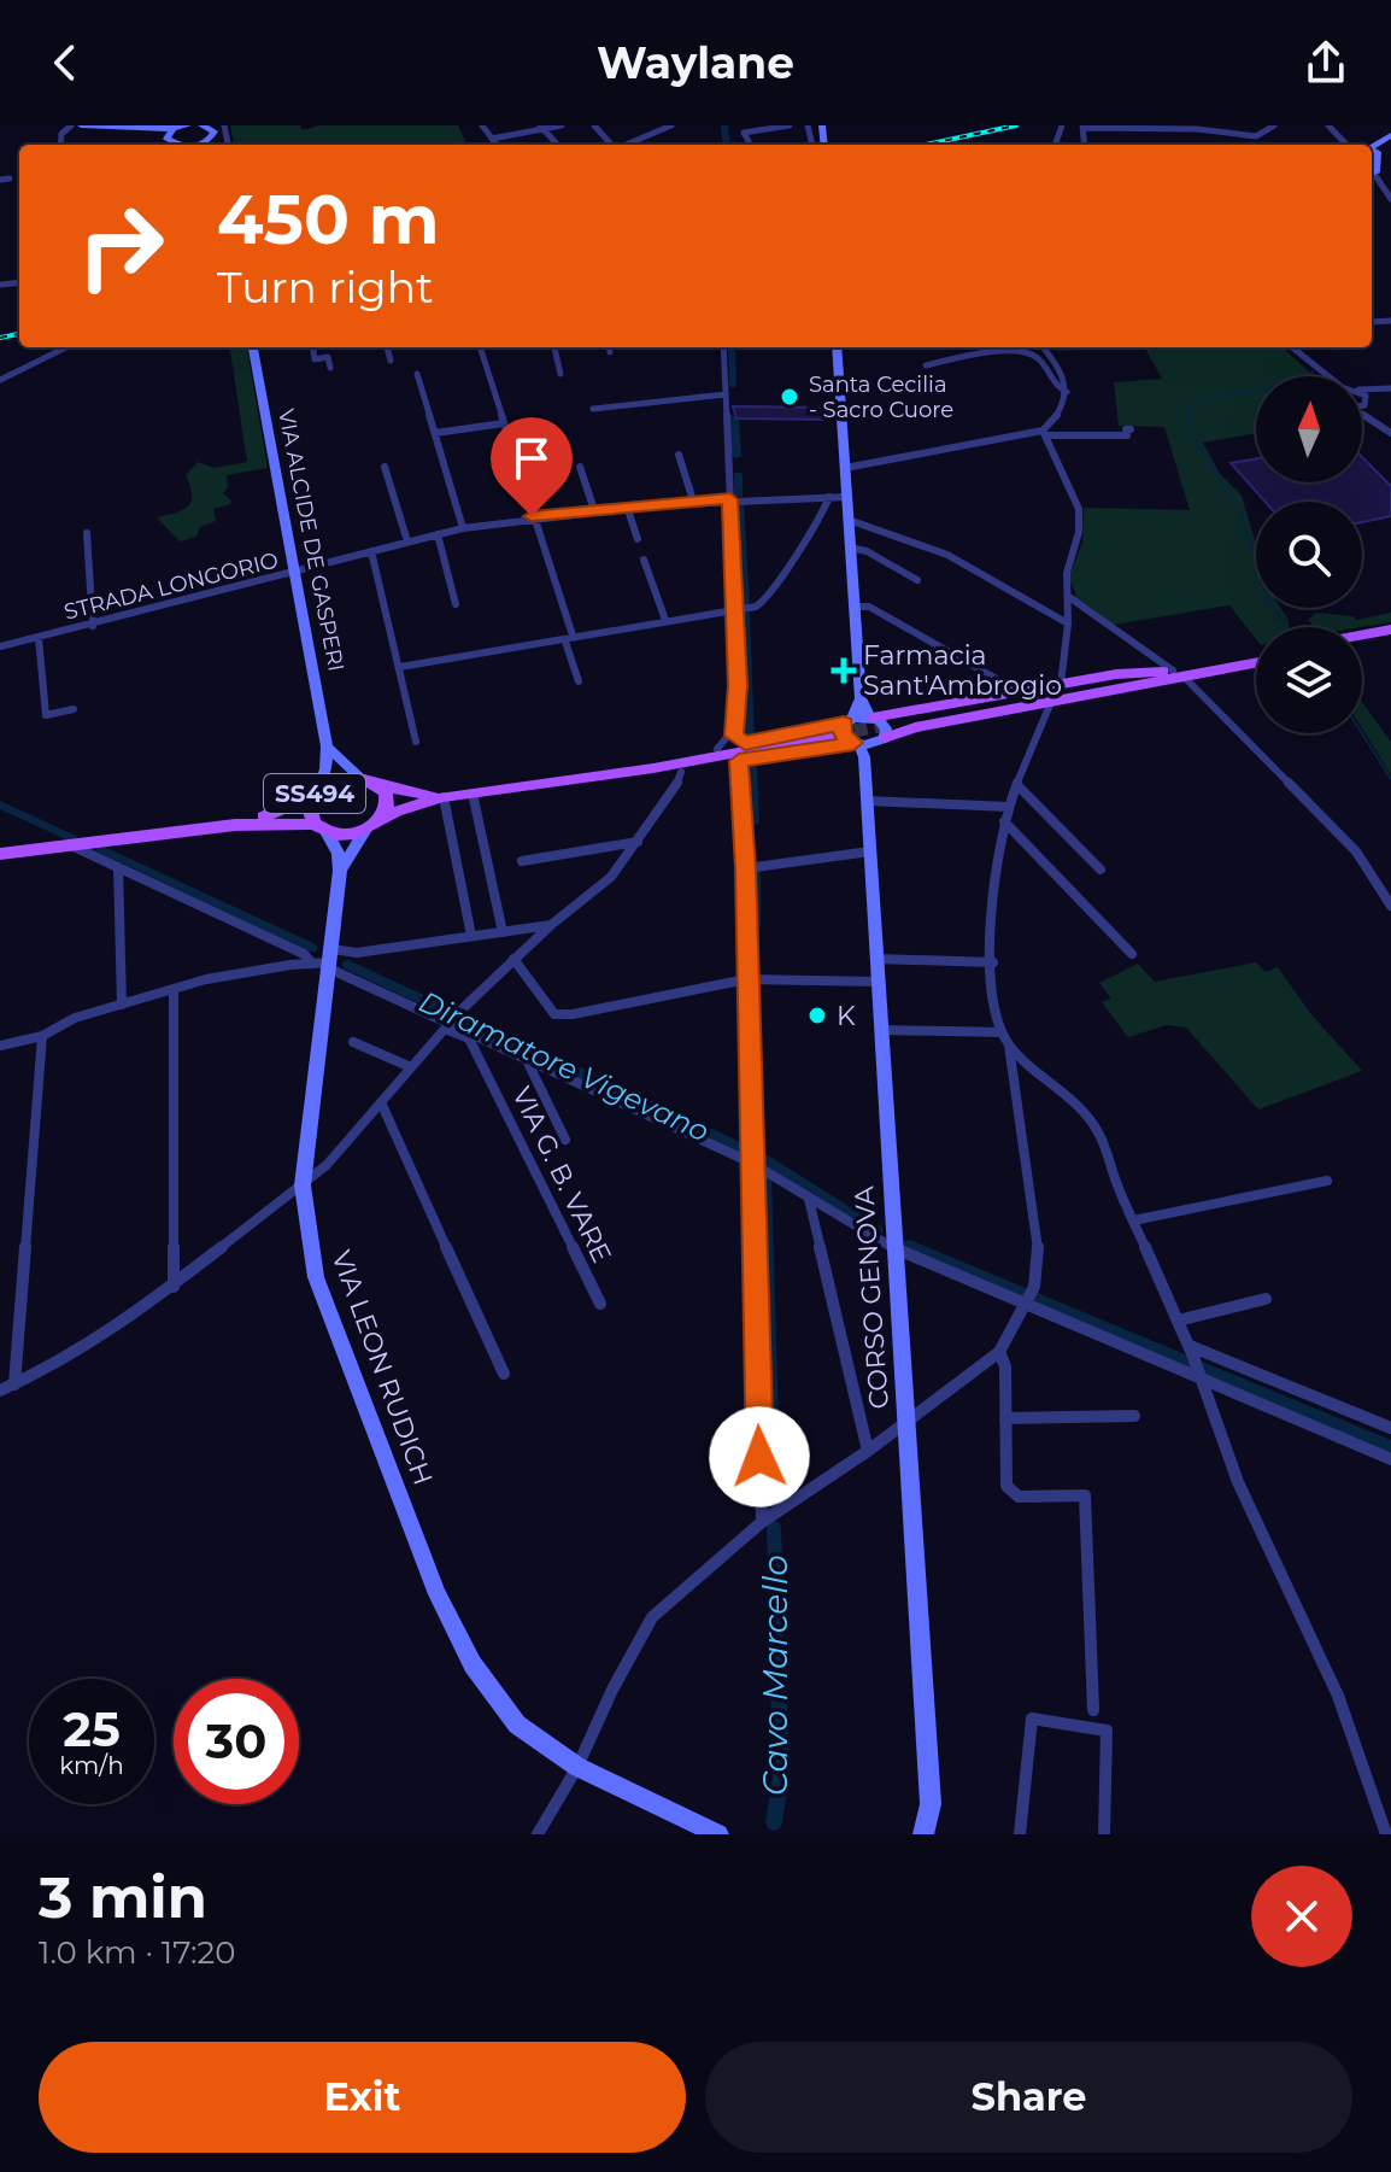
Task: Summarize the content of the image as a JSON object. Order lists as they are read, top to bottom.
{
  "streets": {
    "main road": [
      "VIA ALCIDE DE GASPERI",
      "SS494",
      "CORSO GENOVA",
      "VIA LEON RUDICH"
    ],
    "street": ["STRADA LONGORIO", "VIA G. B. VARE"]
  },
  "crossings": [
    ["VIA ALCIDE DE GASPERI", "STRADA LONGORIO"],
    ["VIA ALCIDE DE GASPERI", "SS494"],
    ["STRADA LONGORIO", "CORSO GENOVA"],
    ["SS494", "CORSO GENOVA"]
  ],
  "water": ["Diramatore Vigevano", "Cavo Marcello"],
  "places": {
    "other": ["Santa Cecilia - Sacro Cuore", "K"],
    "health": ["Farmacia Sant'Ambrogio"]
  },
  "north": "top",
  "page": {
    "header": "Waylane",
    "turn": ["450 m", "Turn right"],
    "speed": "25 km/h",
    "limit": "30",
    "heading": ["3 min", "1.0 km · 17:20"],
    "buttons": ["Exit", "Share"]
  }
}
